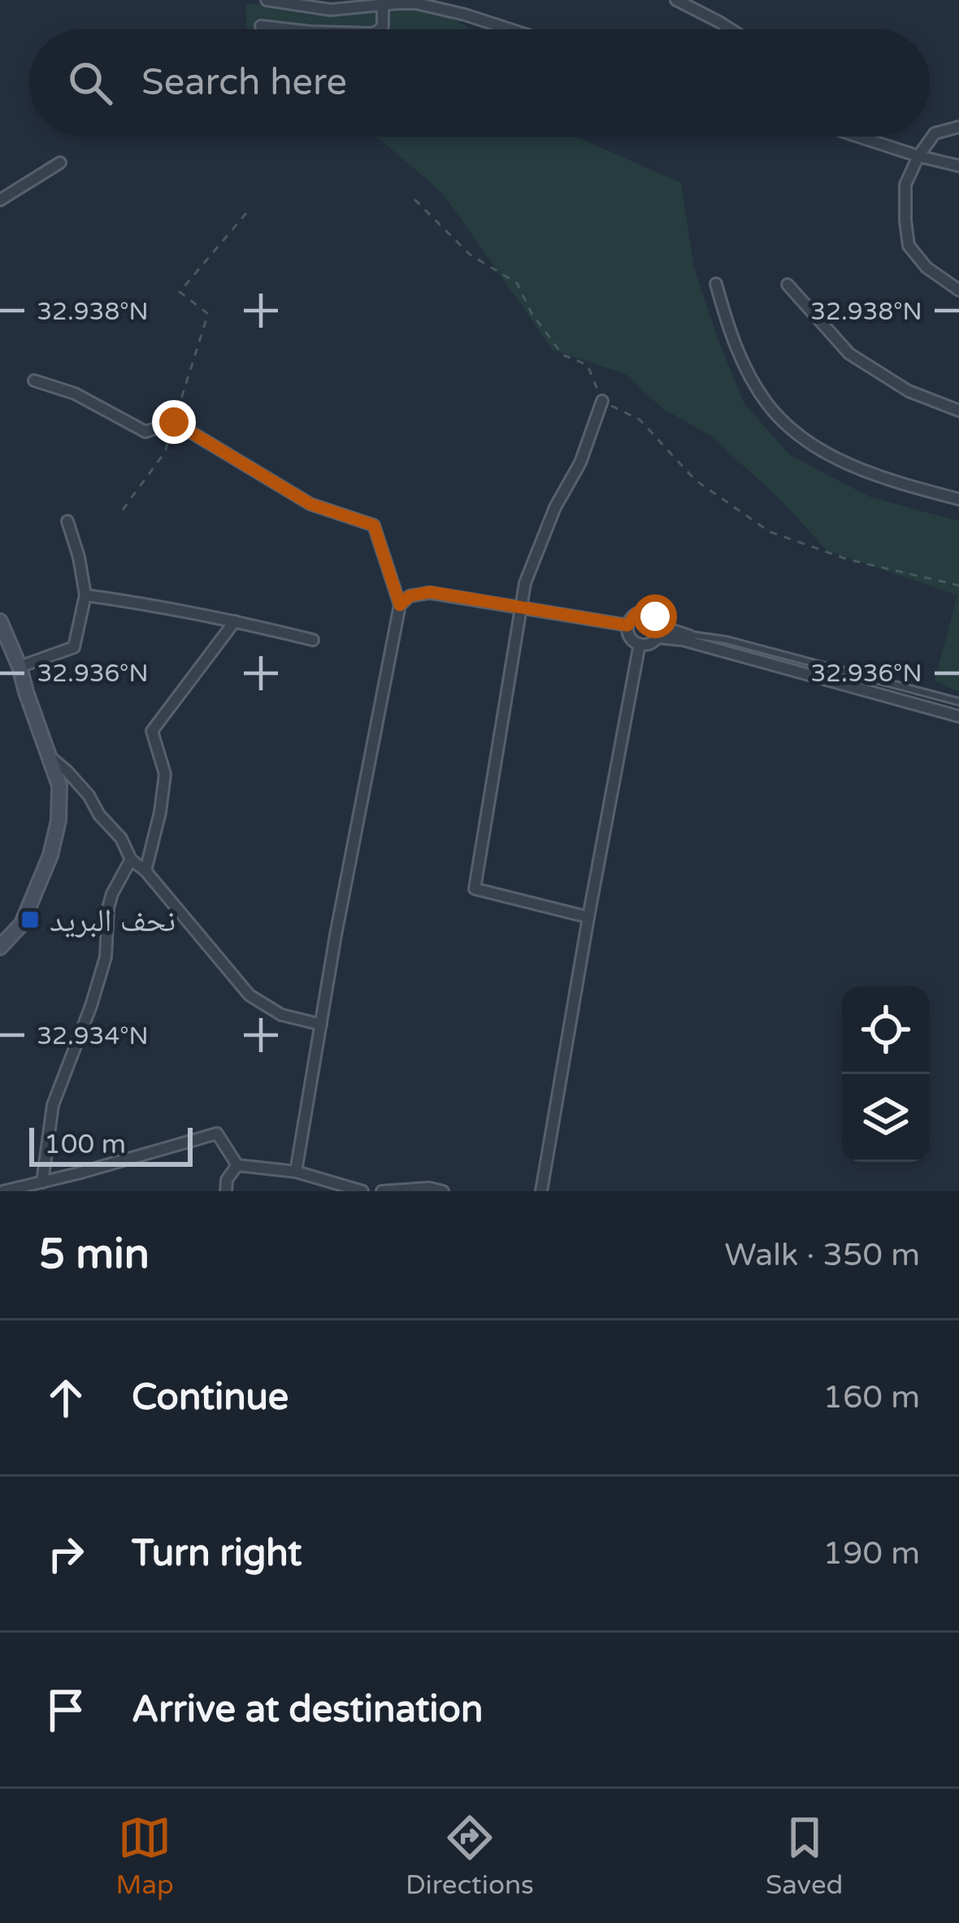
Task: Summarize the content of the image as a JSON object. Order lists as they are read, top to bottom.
{
  "places": {
    "transit": ["نحف البريد"]
  },
  "scale_bar": "100 m",
  "page": {
    "search": "Search here",
    "scale": "100 m",
    "heading": ["5 min", "Walk · 350 m"],
    "list": [
      ["Continue", "160 m"],
      ["Turn right", "190 m"],
      "Arrive at destination"
    ],
    "nav": ["Map", "Directions", "Saved"]
  },
  "coordinates": ["32.938°N", "32.936°N", "32.934°N"]
}
